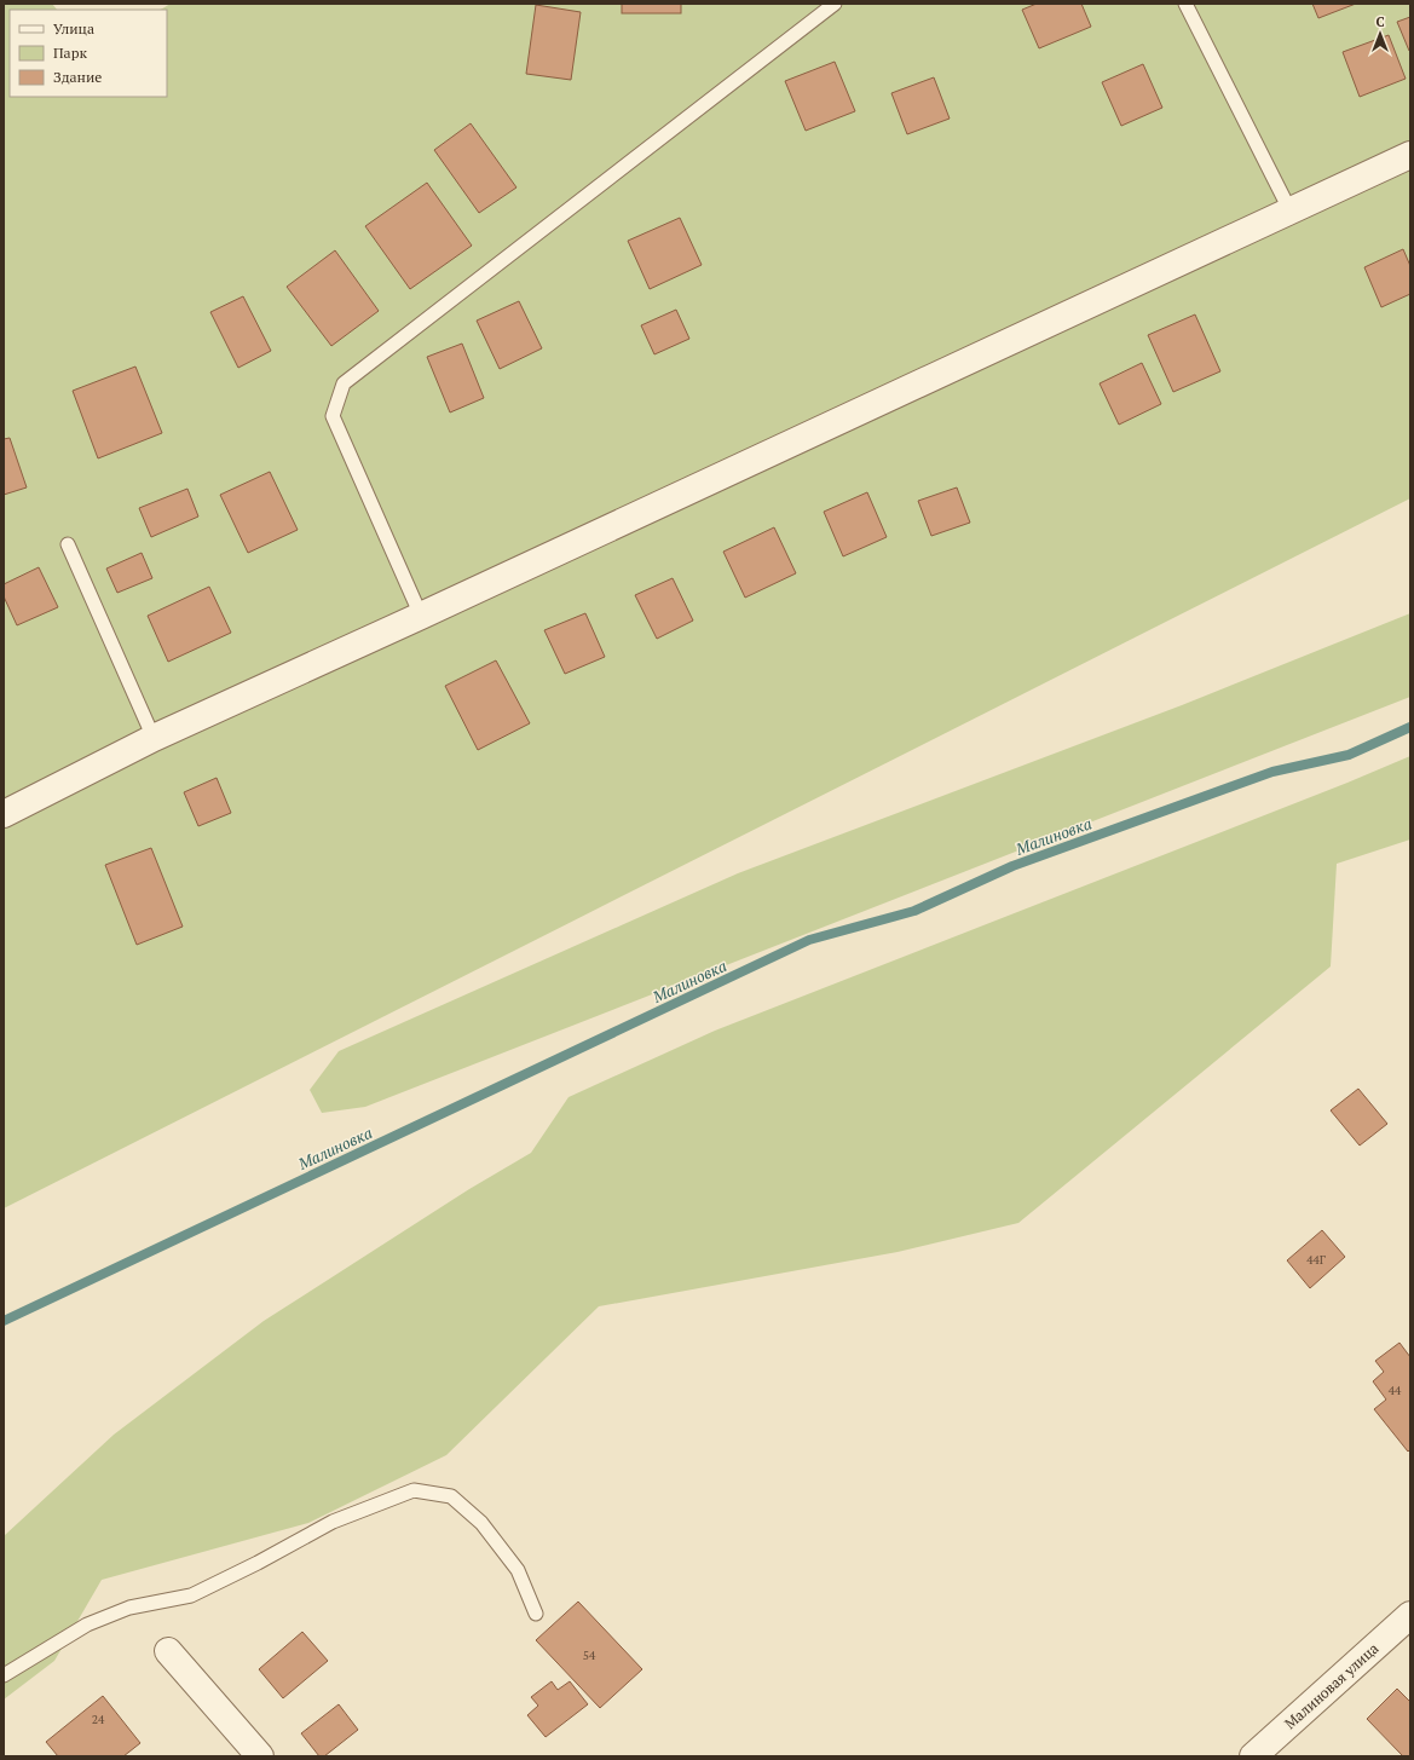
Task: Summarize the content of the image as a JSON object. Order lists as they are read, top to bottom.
{
  "streets": {
    "street": ["Малиновая улица"]
  },
  "water": ["Малиновка"],
  "house_numbers": [
    "44Г",
    "44",
    "54",
    "24"
  ],
  "legend": ["Улица", "Парк", "Здание"],
  "north": "top"
}
